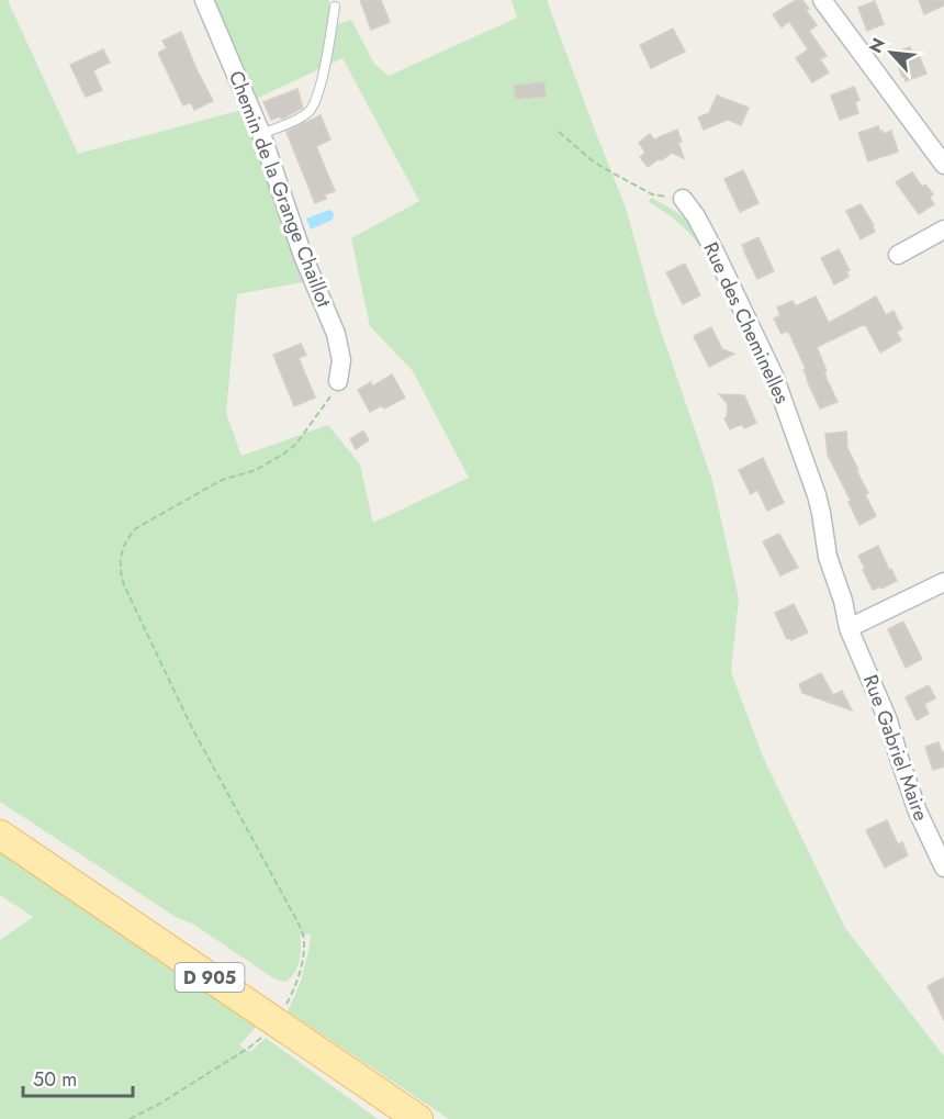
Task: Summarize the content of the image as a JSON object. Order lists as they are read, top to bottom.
{
  "streets": {
    "main road": ["D 905"],
    "street": ["Chemin de la Grange Chaillot", "Rue des Cheminelles", "Rue Gabriel Maire"]
  },
  "crossings": [
    ["Rue des Cheminelles", "Rue Gabriel Maire"]
  ],
  "scale_bar": "50 m",
  "north": "top left"
}
